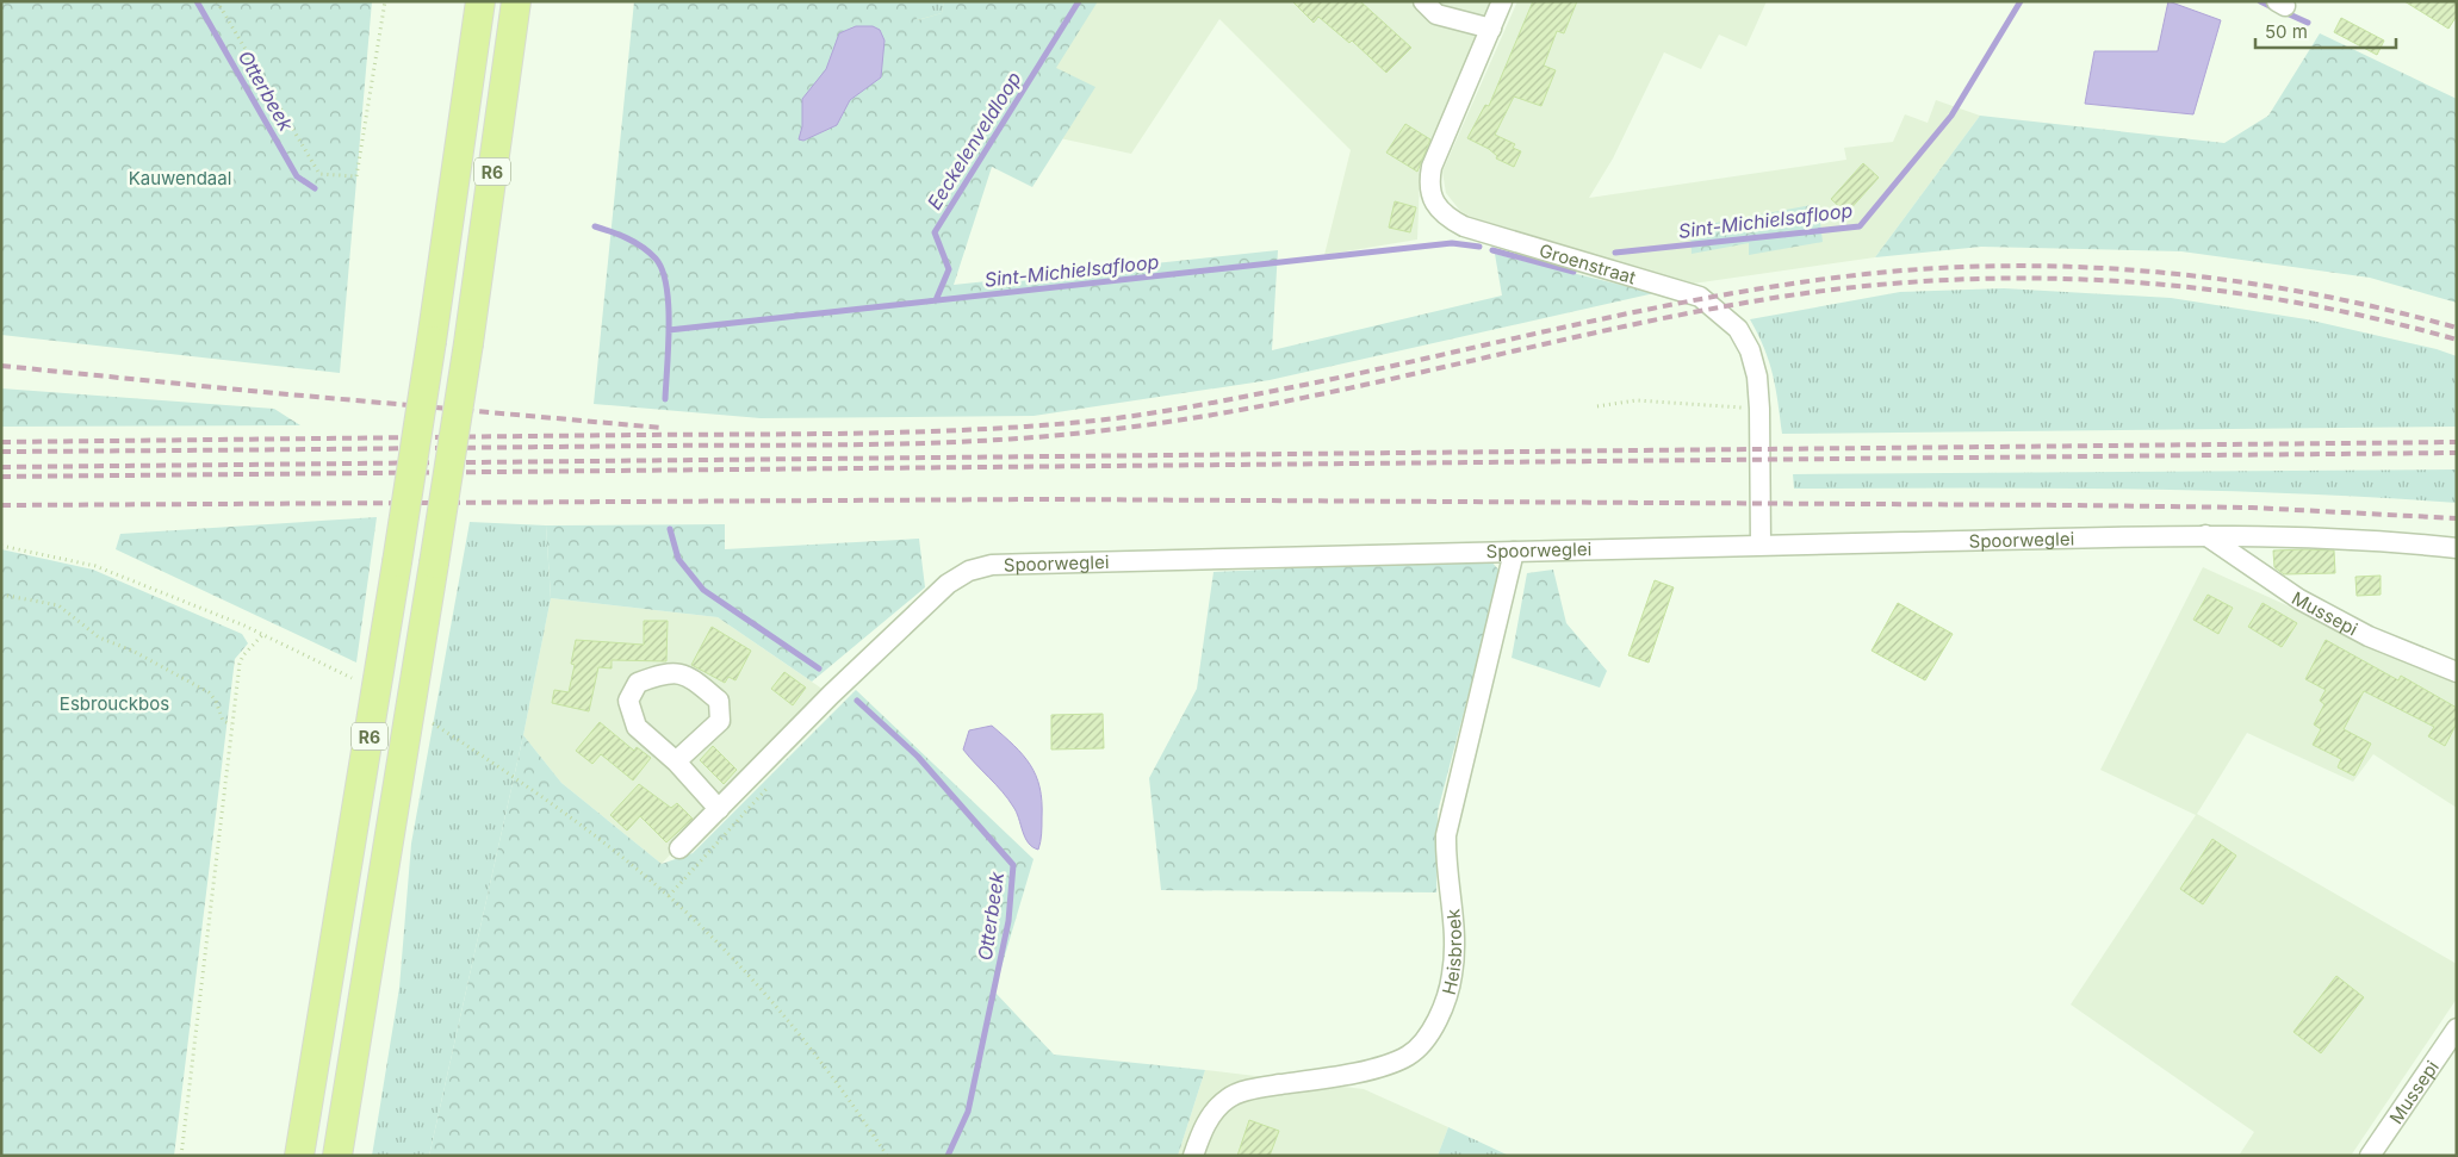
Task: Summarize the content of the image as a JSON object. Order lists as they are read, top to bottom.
{
  "streets": {
    "highway": ["R6"],
    "street": [
      "Groenstraat",
      "Spoorweglei",
      "Mussepi",
      "Heisbroek"
    ]
  },
  "crossings": [
    ["Groenstraat", "Spoorweglei"],
    ["Spoorweglei", "Mussepi"],
    ["Spoorweglei", "Heisbroek"]
  ],
  "water": ["Otterbeek", "Eeckelenveldloop", "Sint-Michielsafloop"],
  "parks": ["Kauwendaal", "Esbrouckbos"],
  "scale_bar": "50 m"
}
